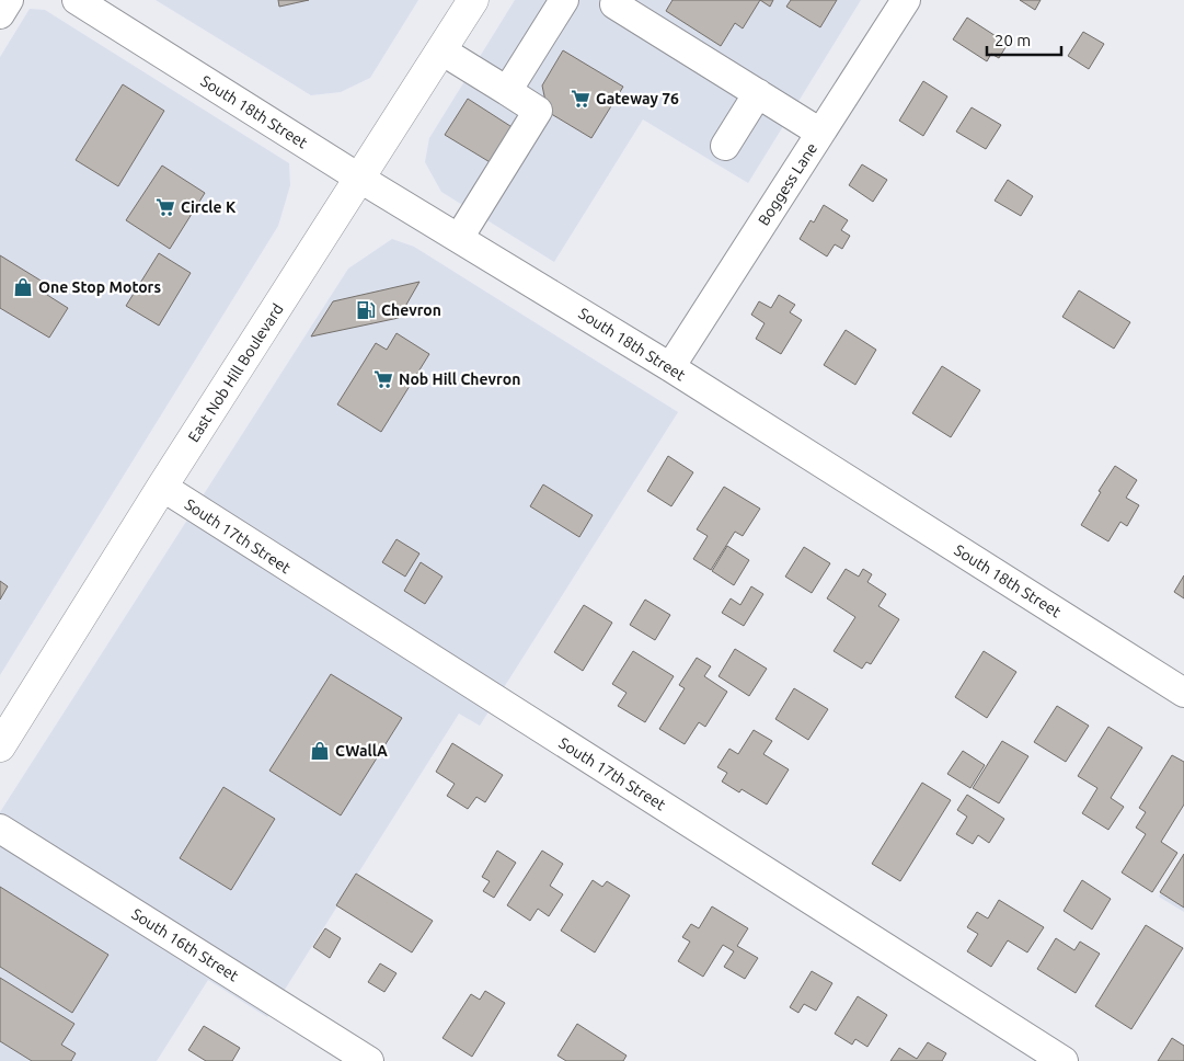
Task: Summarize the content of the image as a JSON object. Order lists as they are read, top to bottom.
{
  "streets": {
    "main road": ["East Nob Hill Boulevard"],
    "street": [
      "South 18th Street",
      "Boggess Lane",
      "South 17th Street",
      "South 16th Street"
    ]
  },
  "crossings": [
    ["South 18th Street", "Boggess Lane"],
    ["South 18th Street", "East Nob Hill Boulevard"],
    ["East Nob Hill Boulevard", "South 17th Street"]
  ],
  "places": {
    "supermarket": ["Gateway 76", "Circle K", "Nob Hill Chevron"],
    "shop": ["One Stop Motors", "CWallA"],
    "fuel station": ["Chevron"]
  },
  "scale_bar": "20 m"
}
